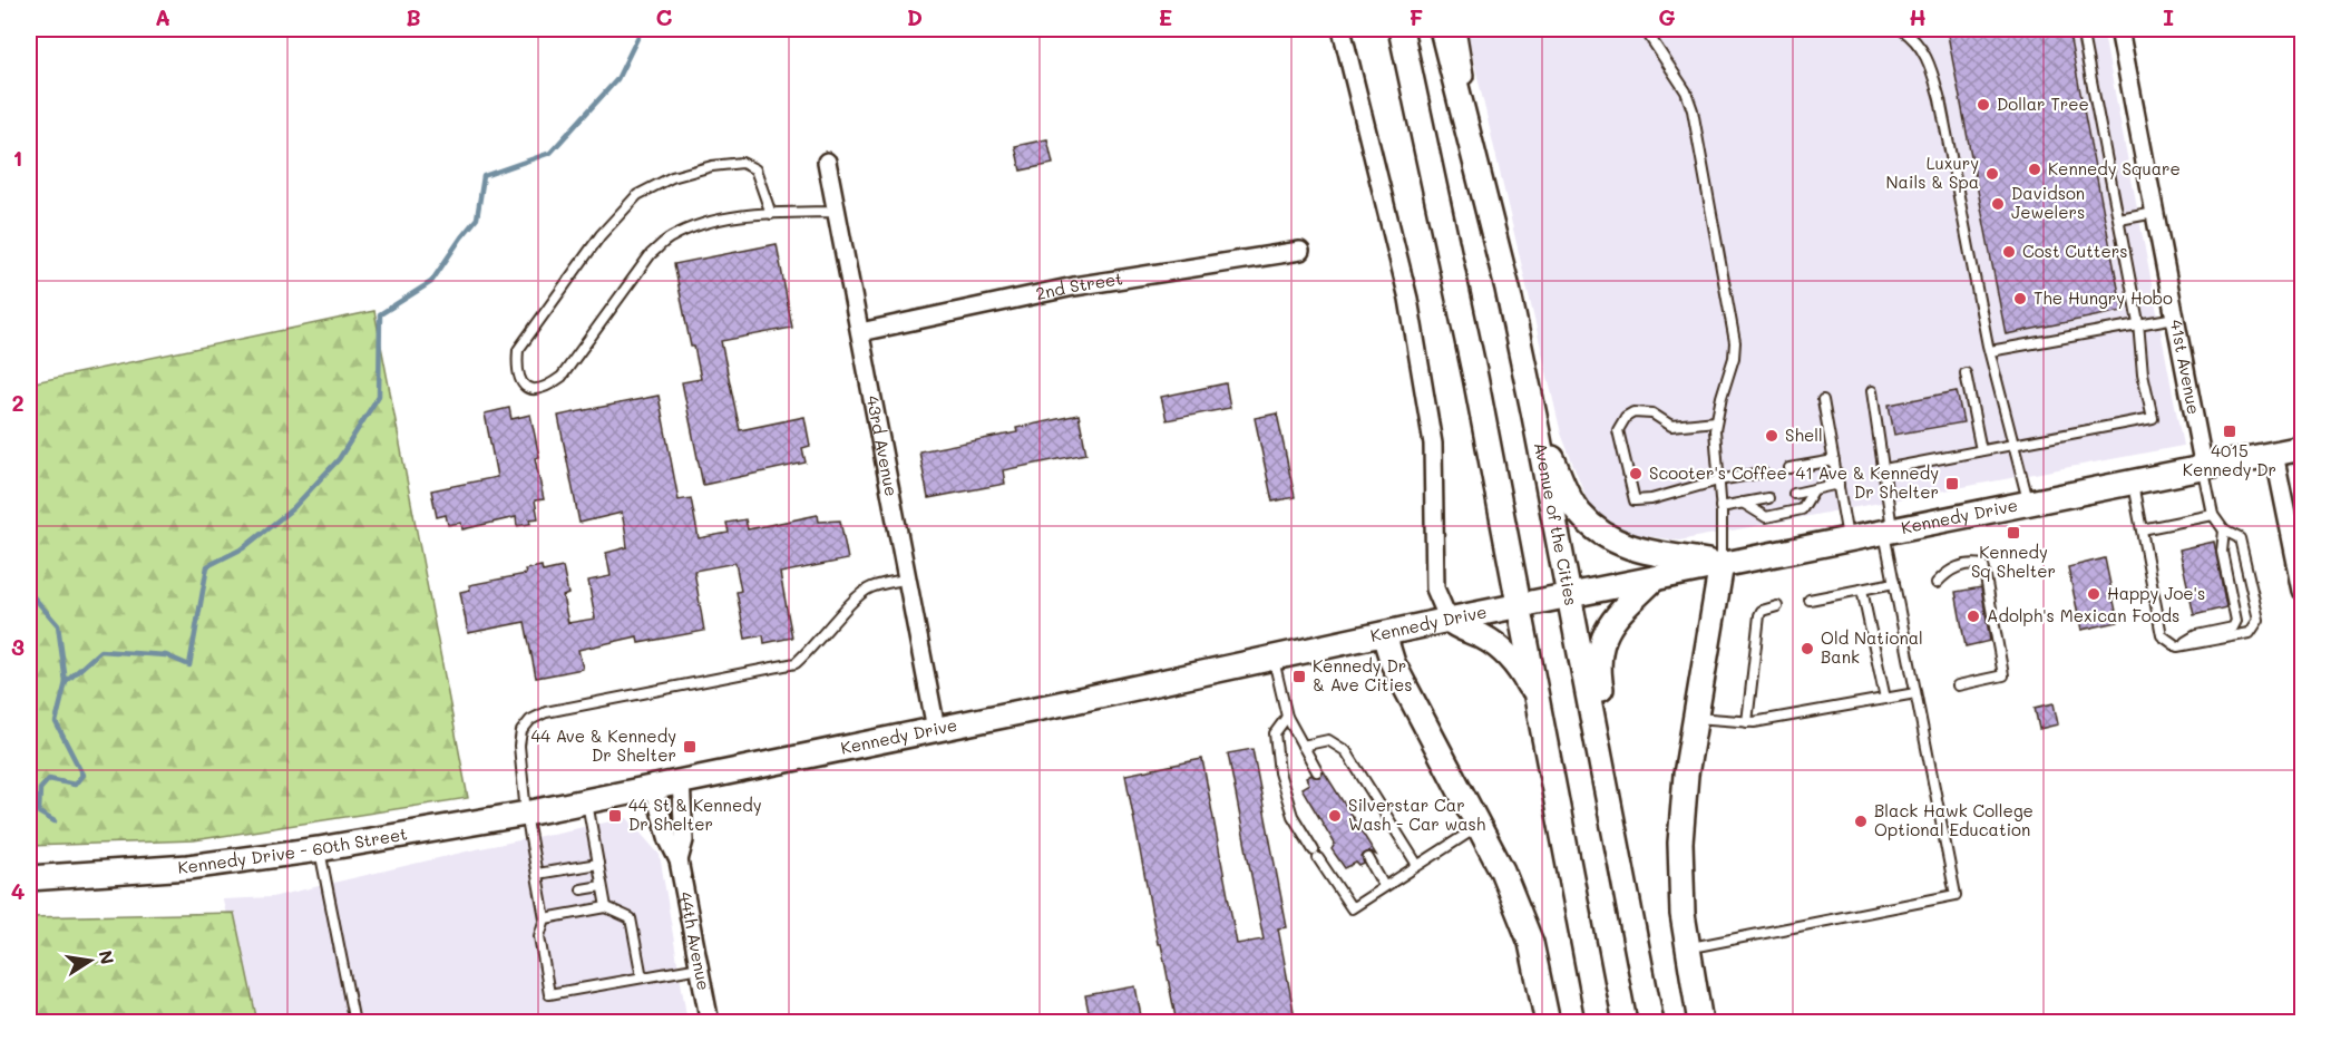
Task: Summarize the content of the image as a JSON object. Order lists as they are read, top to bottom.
{
  "streets": {
    "street": [
      "2nd Street",
      "41st Avenue",
      "43rd Avenue",
      "Kennedy Drive",
      "Avenue of the Cities",
      "Kennedy Drive - 60th Street",
      "44th Avenue"
    ]
  },
  "crossings": [
    ["2nd Street", "43rd Avenue"],
    ["41st Avenue", "Kennedy Drive"],
    ["43rd Avenue", "Kennedy Drive"],
    ["Kennedy Drive", "Avenue of the Cities"],
    ["Kennedy Drive", "Kennedy Drive - 60th Street"],
    ["Kennedy Drive", "44th Avenue"]
  ],
  "places": {
    "other": [
      "Dollar Tree",
      "Kennedy Square",
      "Luxury Nails & Spa",
      "Davidson Jewelers",
      "Cost Cutters",
      "The Hungry Hobo",
      "Shell",
      "Scooter's Coffee",
      "Happy Joe's",
      "Adolph's Mexican Foods",
      "Old National Bank",
      "Silverstar Car Wash - Car wash",
      "Black Hawk College Optional Education"
    ],
    "transit": [
      "4015 Kennedy Dr",
      "41 Ave & Kennedy Dr Shelter",
      "Kennedy Sq Shelter",
      "Kennedy Dr & Ave Cities",
      "44 Ave & Kennedy Dr Shelter",
      "44 St & Kennedy Dr Shelter"
    ]
  },
  "north": "right",
  "grid": {
    "columns": [
      "A",
      "B",
      "C",
      "D",
      "E",
      "F",
      "G",
      "H",
      "I"
    ],
    "rows": [
      "1",
      "2",
      "3",
      "4"
    ]
  }
}
